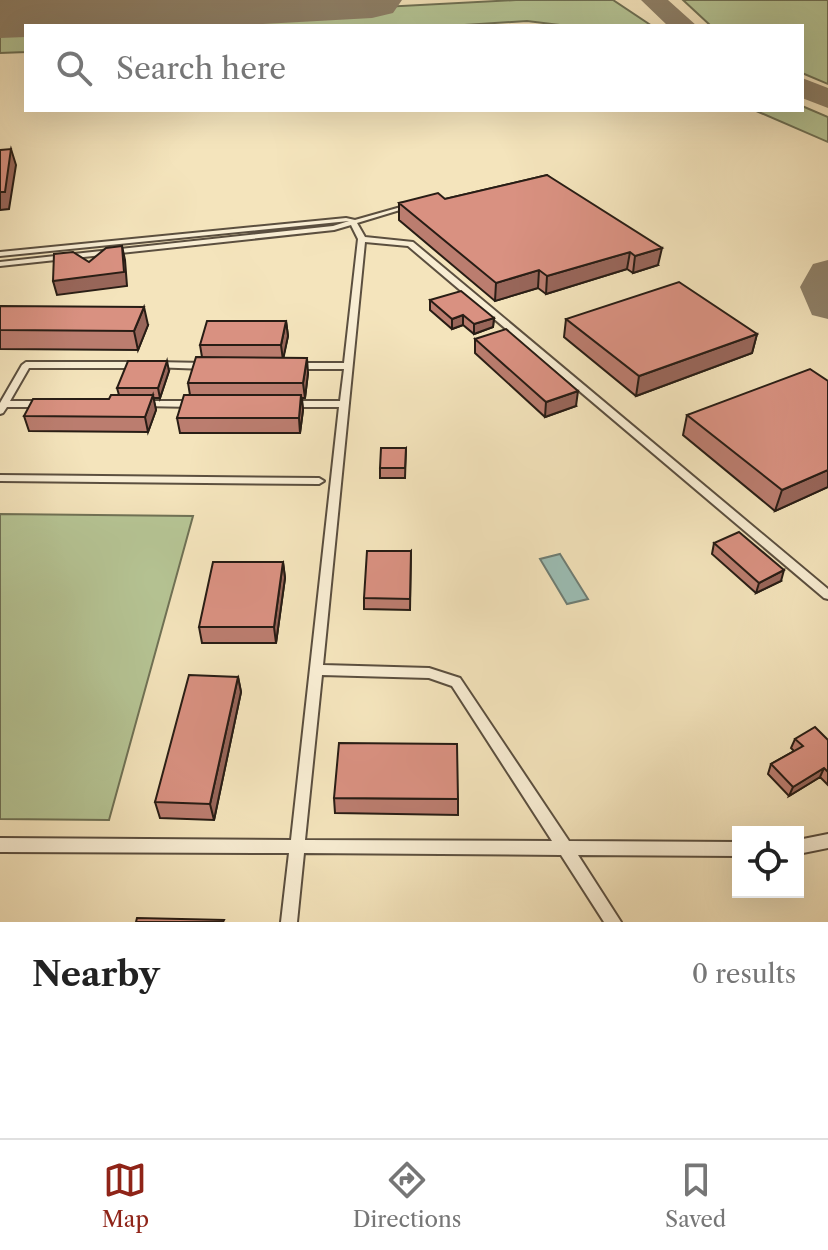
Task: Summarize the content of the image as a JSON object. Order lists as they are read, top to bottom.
{
  "page": {
    "search": "Search here",
    "heading": ["Nearby", "0 results"],
    "nav": ["Map", "Directions", "Saved"]
  }
}
